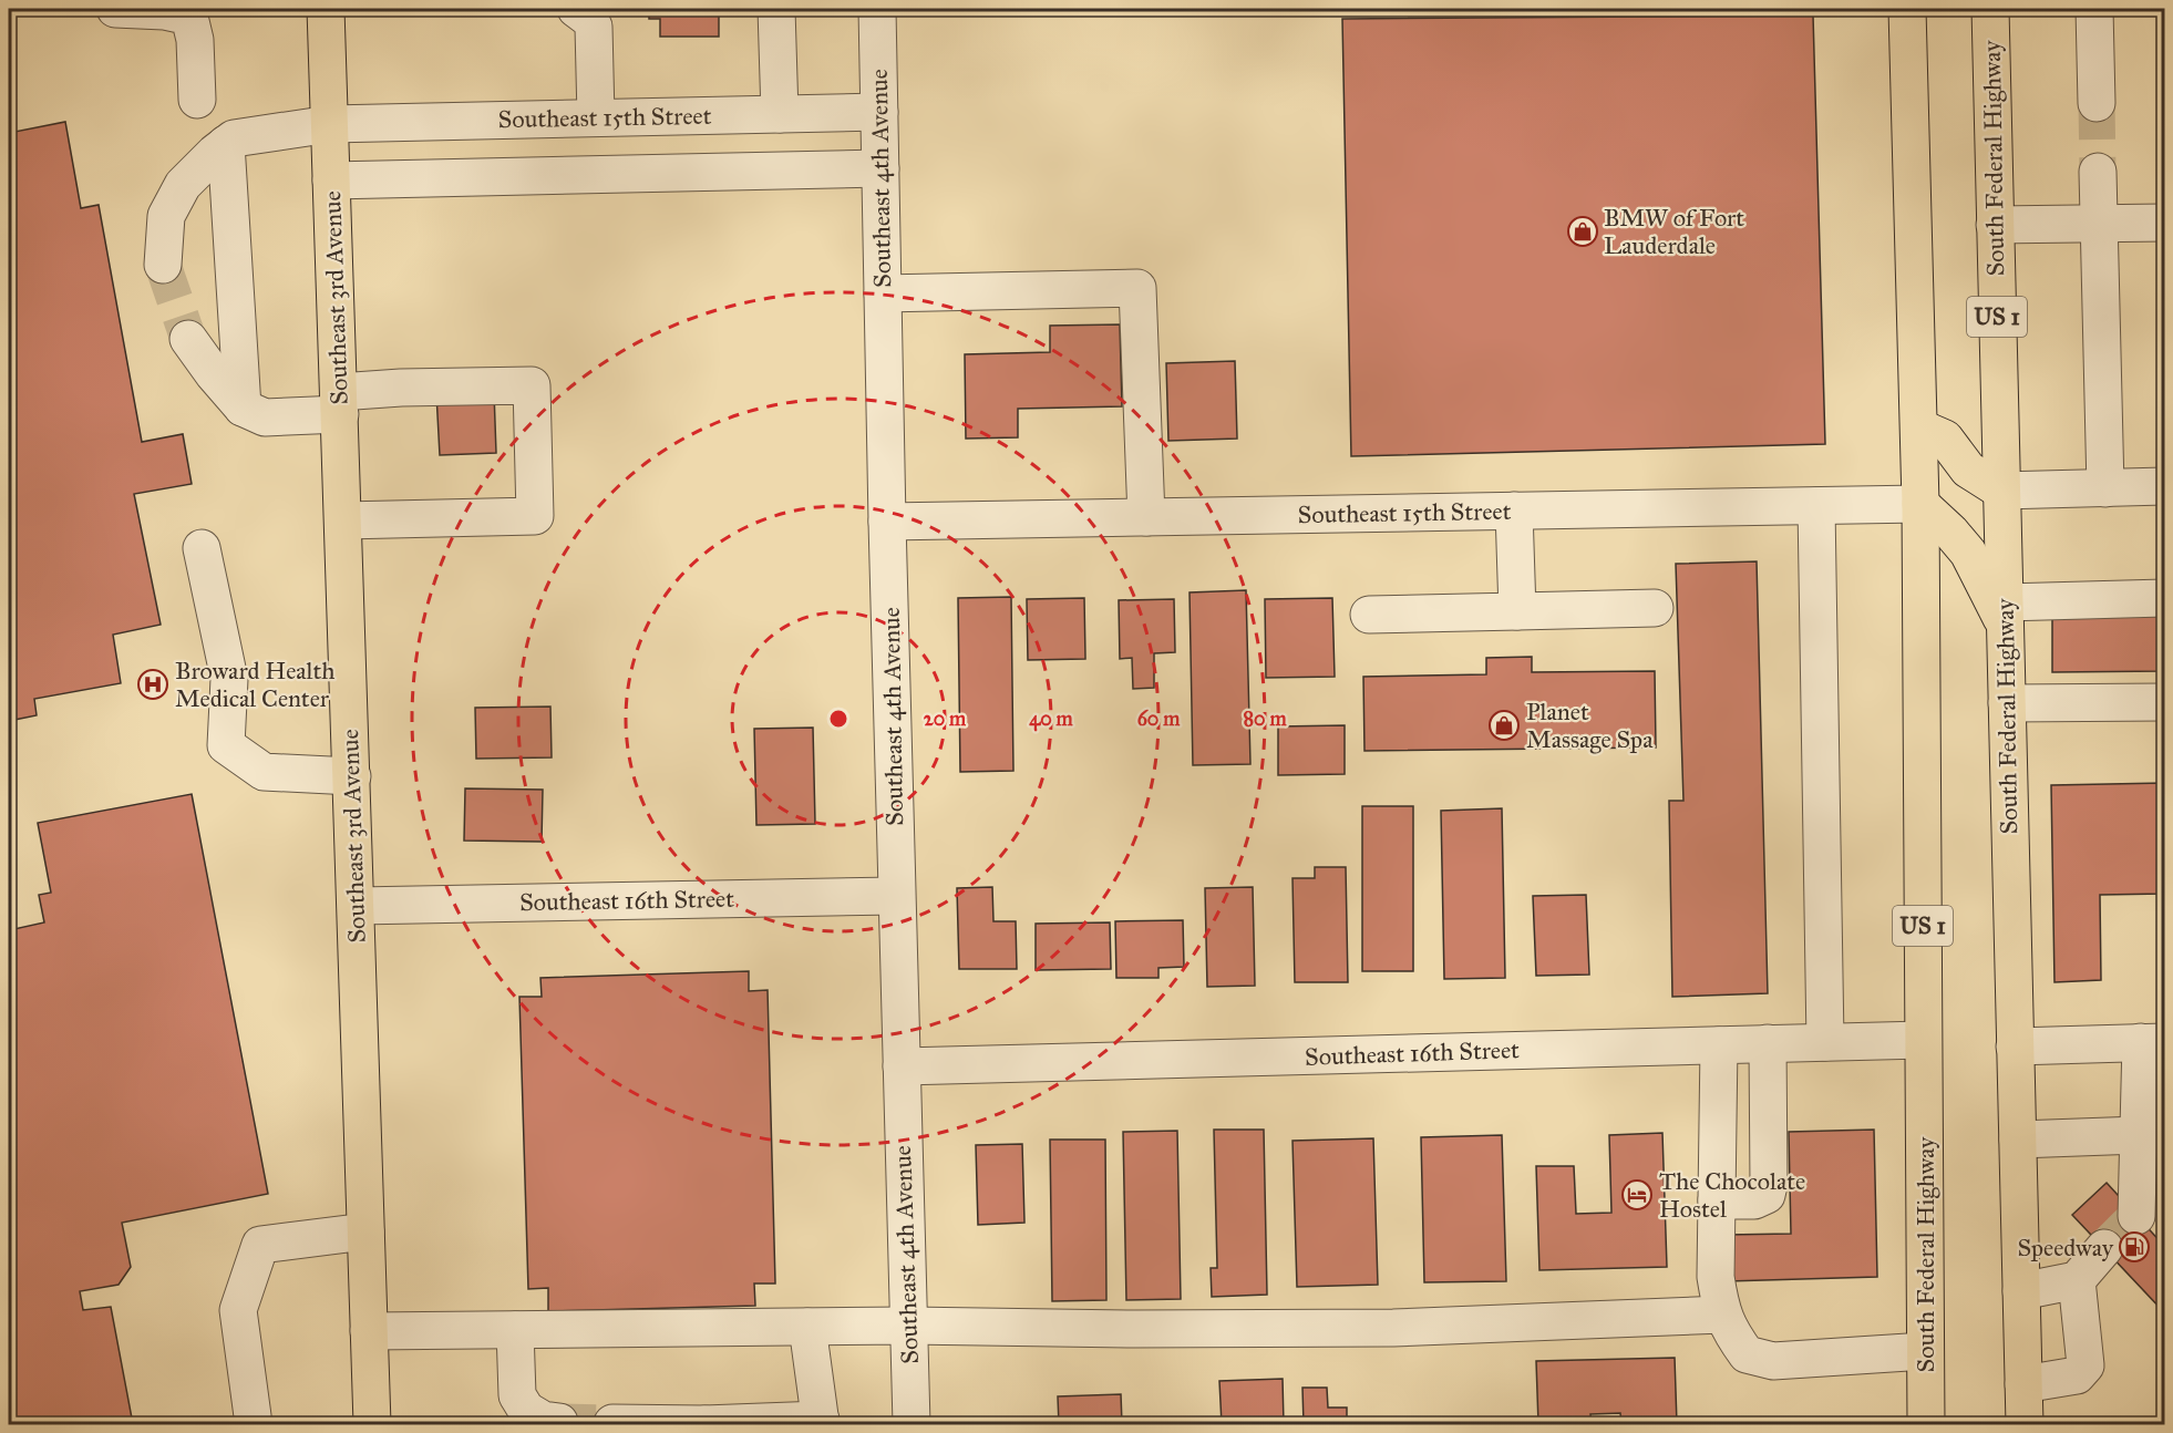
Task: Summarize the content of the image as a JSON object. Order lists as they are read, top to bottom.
{
  "streets": {
    "main road": ["South Federal Highway", "Southeast 3rd Avenue", "US 1"],
    "street": ["Southeast 15th Street", "Southeast 4th Avenue", "Southeast 16th Street"]
  },
  "crossings": [
    ["Southeast 15th Street", "South Federal Highway"],
    ["Southeast 15th Street", "Southeast 4th Avenue"],
    ["Southeast 15th Street", "Southeast 3rd Avenue"],
    ["South Federal Highway", "Southeast 16th Street"],
    ["Southeast 4th Avenue", "Southeast 16th Street"],
    ["Southeast 3rd Avenue", "Southeast 16th Street"]
  ],
  "places": {
    "shop": ["BMW of Fort Lauderdale", "Planet Massage Spa"],
    "hospital": ["Broward Health Medical Center"],
    "hotel": ["The Chocolate Hostel"],
    "fuel station": ["Speedway"]
  },
  "rings": [
    "20 m",
    "40 m",
    "60 m",
    "80 m"
  ]
}
